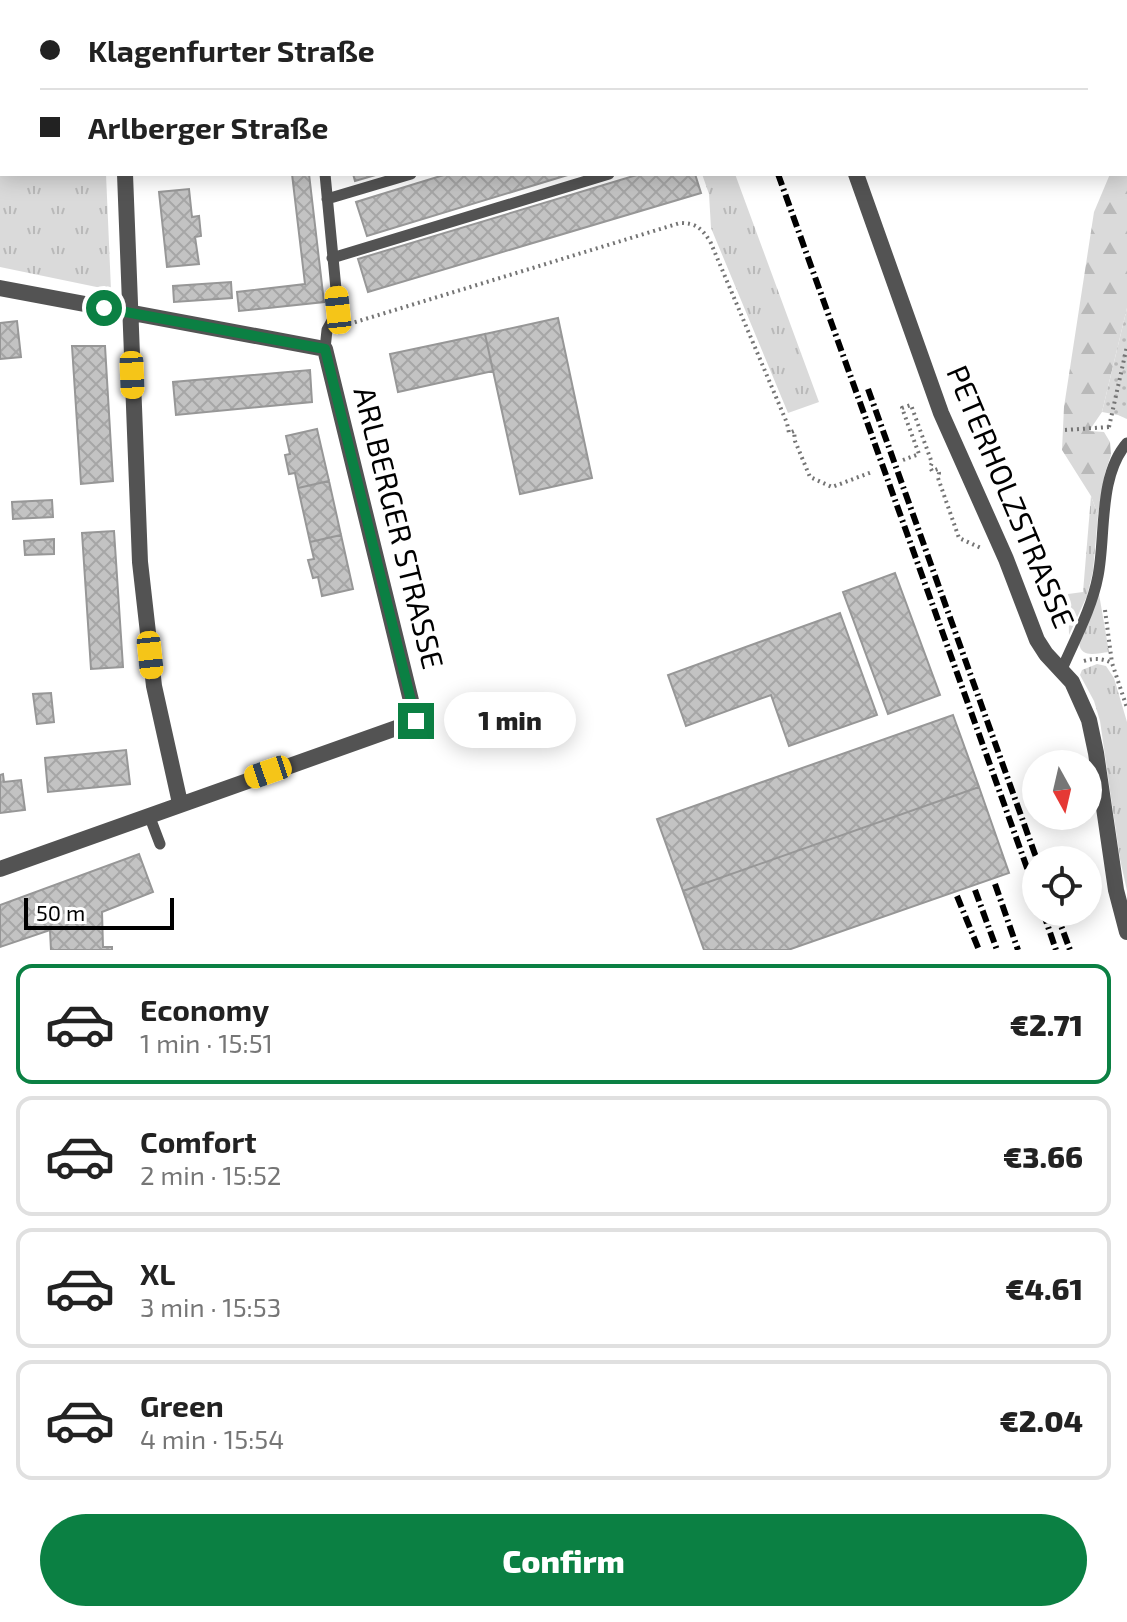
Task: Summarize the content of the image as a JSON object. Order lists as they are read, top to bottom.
{
  "streets": {
    "street": ["PETERHOLZSTRASSE", "ARLBERGER STRASSE"]
  },
  "scale_bar": "50 m",
  "north": "bottom",
  "page": {
    "banner": ["Klagenfurter Straße", "Arlberger Straße"],
    "bubble": "1 min",
    "scale": "50 m",
    "list": [
      {
        "name": "Economy",
        "note": "1 min · 15:51",
        "value": "€2.71"
      },
      {
        "name": "Comfort",
        "note": "2 min · 15:52",
        "value": "€3.66"
      },
      {
        "name": "XL",
        "note": "3 min · 15:53",
        "value": "€4.61"
      },
      {
        "name": "Green",
        "note": "4 min · 15:54",
        "value": "€2.04"
      }
    ],
    "buttons": "Confirm"
  }
}
